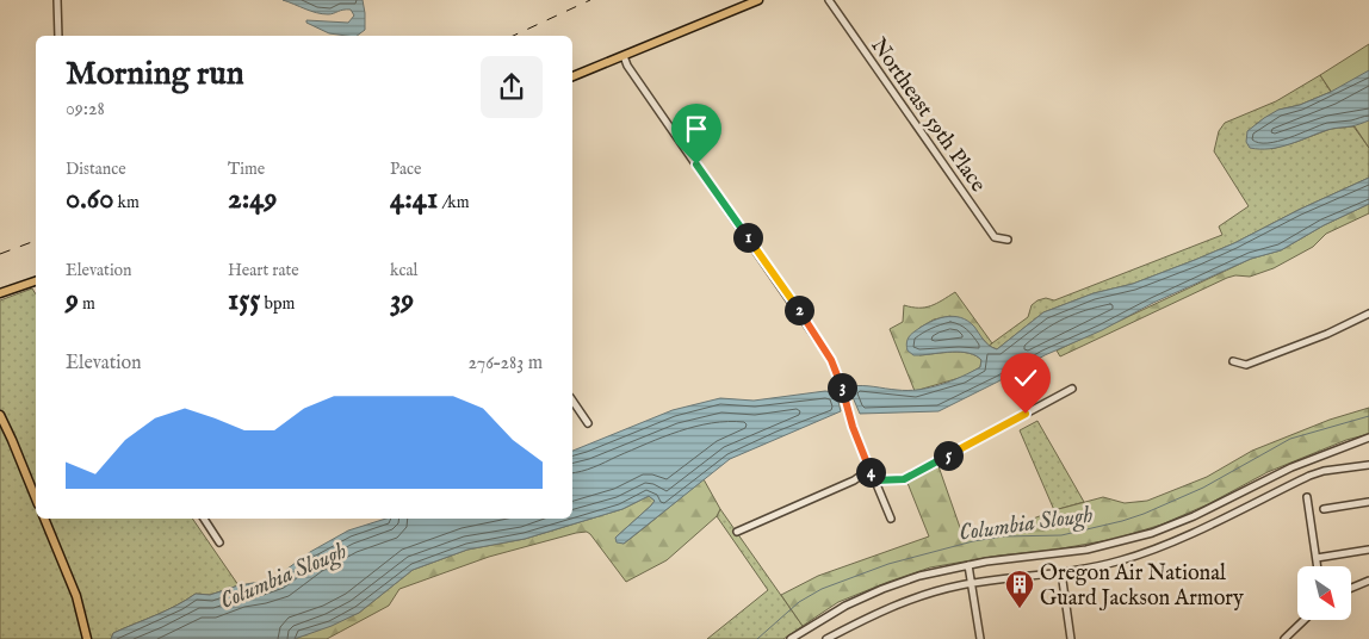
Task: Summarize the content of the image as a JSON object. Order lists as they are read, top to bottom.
{
  "streets": {
    "street": ["Northeast 59th Place"]
  },
  "water": ["Columbia Slough"],
  "places": {
    "building": ["Oregon Air National Guard Jackson Armory"]
  },
  "north": "bottom right",
  "page": {
    "heading": ["Morning run", "09:28"],
    "stats": [
      ["Distance", "0.60 km"],
      ["Time", "2:49"],
      ["Pace", "4:41 /km"],
      ["Elevation", "9 m"],
      ["Heart rate", "155 bpm"],
      ["kcal", "39"]
    ],
    "pins": [
      "1",
      "2",
      "3",
      "5",
      "4"
    ],
    "chart": ["Elevation", "276–283 m"]
  }
}
